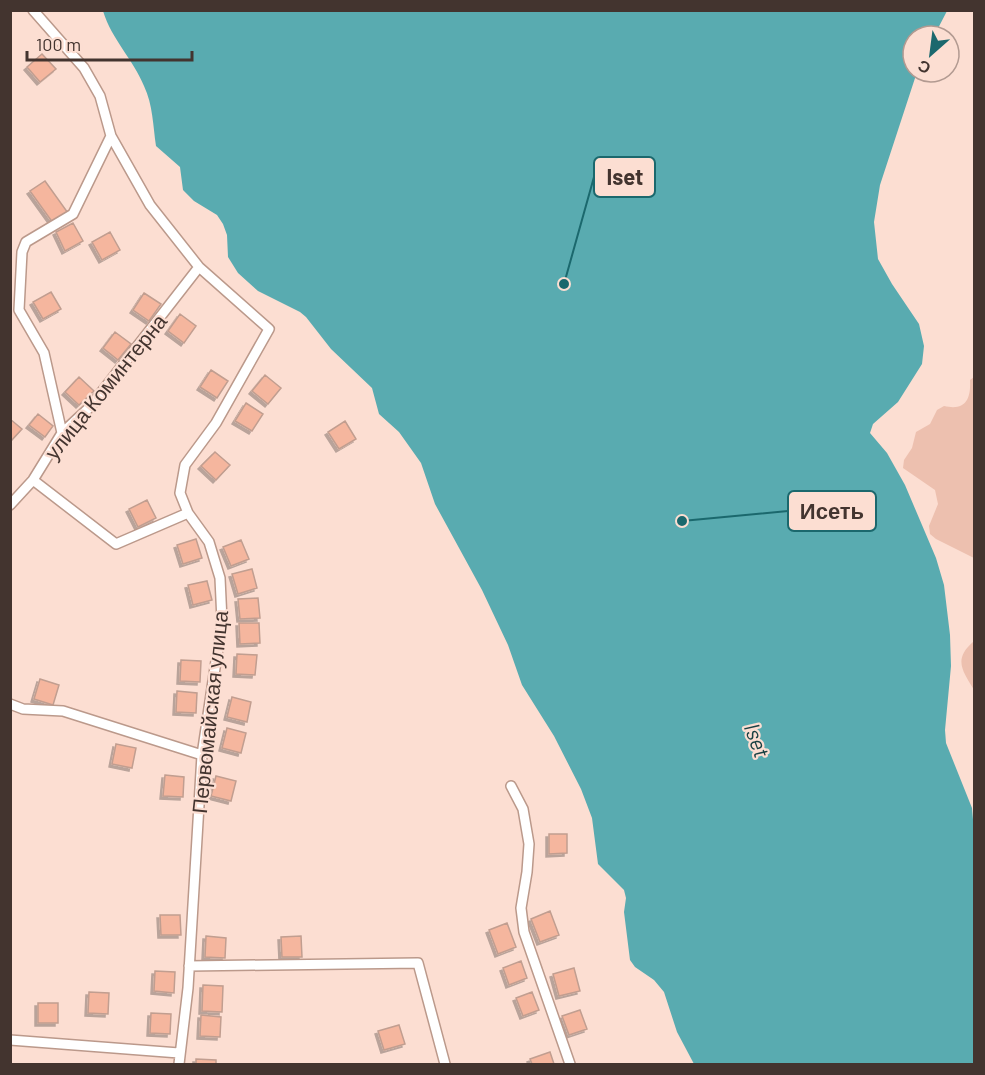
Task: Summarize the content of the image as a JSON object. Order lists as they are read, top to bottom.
{
  "streets": {
    "street": ["улица Коминтерна", "Первомайская улица"]
  },
  "water": ["Iset"],
  "places": ["Iset", "Исеть"],
  "scale_bar": "100 m",
  "north": "bottom left"
}
